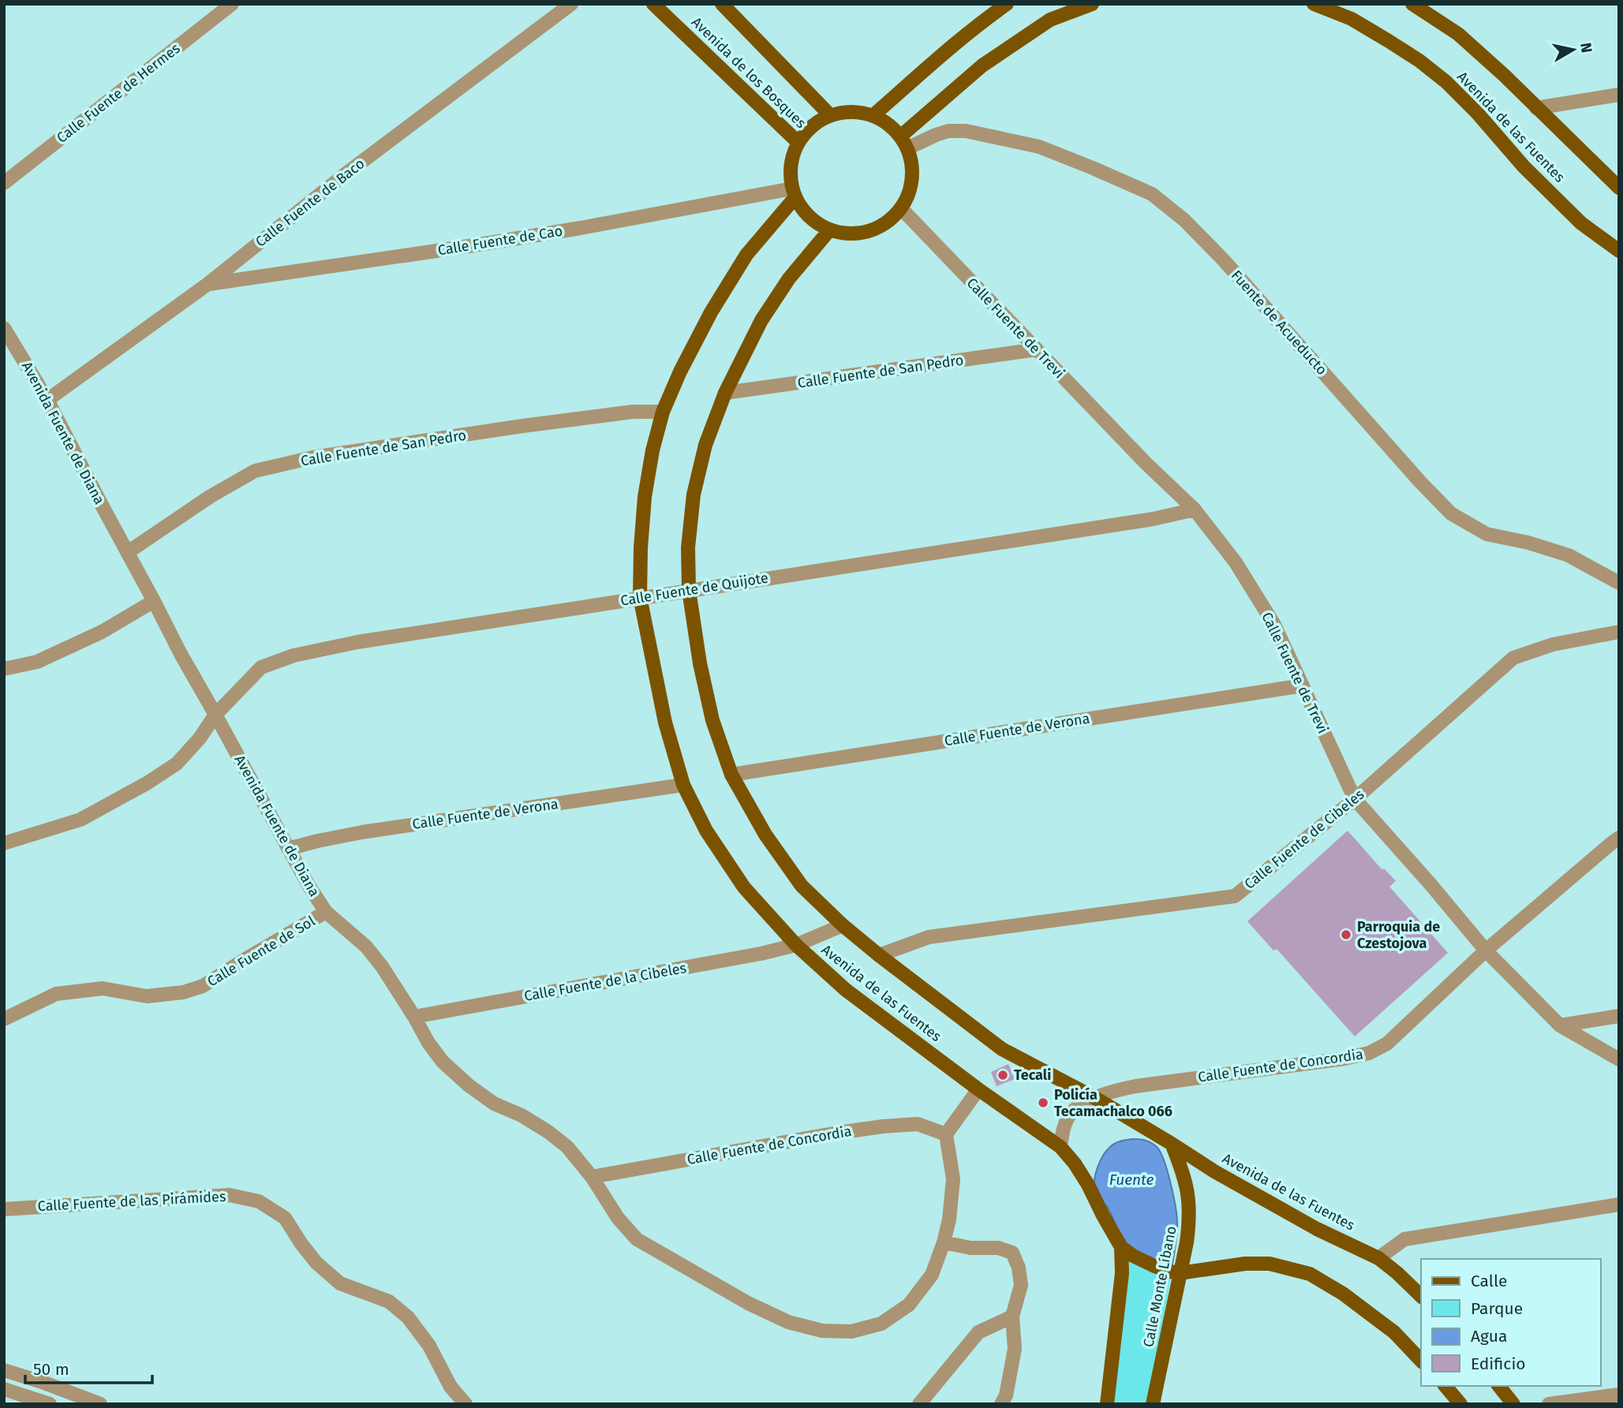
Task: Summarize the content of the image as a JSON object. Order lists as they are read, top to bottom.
{
  "streets": {
    "main road": ["Avenida de los Bosques", "Avenida de las Fuentes", "Calle Monte Líbano"],
    "street": [
      "Calle Fuente de Hermes",
      "Calle Fuente de Baco",
      "Calle Fuente de Cao",
      "Fuente de Acueducto",
      "Calle Fuente de Trevi",
      "Calle Fuente de San Pedro",
      "Avenida Fuente de Diana",
      "Calle Fuente de Quijote",
      "Calle Fuente de Verona",
      "Calle Fuente de Cibeles",
      "Calle Fuente de Sol",
      "Calle Fuente de la Cibeles",
      "Calle Fuente de Concordia",
      "Calle Fuente de las Pirámides"
    ]
  },
  "crossings": [
    ["Avenida de los Bosques", "Avenida de las Fuentes"],
    ["Avenida de los Bosques", "Calle Fuente de Cao"],
    ["Avenida de los Bosques", "Fuente de Acueducto"],
    ["Avenida de los Bosques", "Calle Fuente de Trevi"],
    ["Avenida de las Fuentes", "Calle Fuente de Cao"],
    ["Avenida de las Fuentes", "Fuente de Acueducto"],
    ["Avenida de las Fuentes", "Calle Fuente de Trevi"],
    ["Avenida de las Fuentes", "Calle Fuente de San Pedro"],
    ["Avenida de las Fuentes", "Calle Fuente de Quijote"],
    ["Avenida de las Fuentes", "Calle Fuente de Verona"],
    ["Avenida de las Fuentes", "Calle Fuente de Cibeles"],
    ["Avenida de las Fuentes", "Calle Fuente de la Cibeles"],
    ["Avenida de las Fuentes", "Calle Fuente de Concordia"],
    ["Avenida de las Fuentes", "Calle Monte Líbano"],
    ["Calle Fuente de Baco", "Calle Fuente de Cao"],
    ["Calle Fuente de Baco", "Avenida Fuente de Diana"],
    ["Calle Fuente de Cao", "Fuente de Acueducto"],
    ["Calle Fuente de Cao", "Calle Fuente de Trevi"],
    ["Fuente de Acueducto", "Calle Fuente de Trevi"],
    ["Calle Fuente de Trevi", "Calle Fuente de San Pedro"],
    ["Calle Fuente de Trevi", "Calle Fuente de Quijote"],
    ["Calle Fuente de Trevi", "Calle Fuente de Verona"],
    ["Calle Fuente de Trevi", "Calle Fuente de Cibeles"],
    ["Calle Fuente de Trevi", "Calle Fuente de Concordia"],
    ["Calle Fuente de San Pedro", "Avenida Fuente de Diana"],
    ["Avenida Fuente de Diana", "Calle Fuente de Quijote"],
    ["Avenida Fuente de Diana", "Calle Fuente de Verona"],
    ["Avenida Fuente de Diana", "Calle Fuente de Sol"],
    ["Avenida Fuente de Diana", "Calle Fuente de la Cibeles"],
    ["Avenida Fuente de Diana", "Calle Fuente de Concordia"]
  ],
  "water": ["Fuente"],
  "places": ["Parroquia de Czestojova", "Tecali", "Policía Tecamachalco 066"],
  "legend": [
    "Calle",
    "Parque",
    "Agua",
    "Edificio"
  ],
  "scale_bar": "50 m",
  "north": "right"
}
